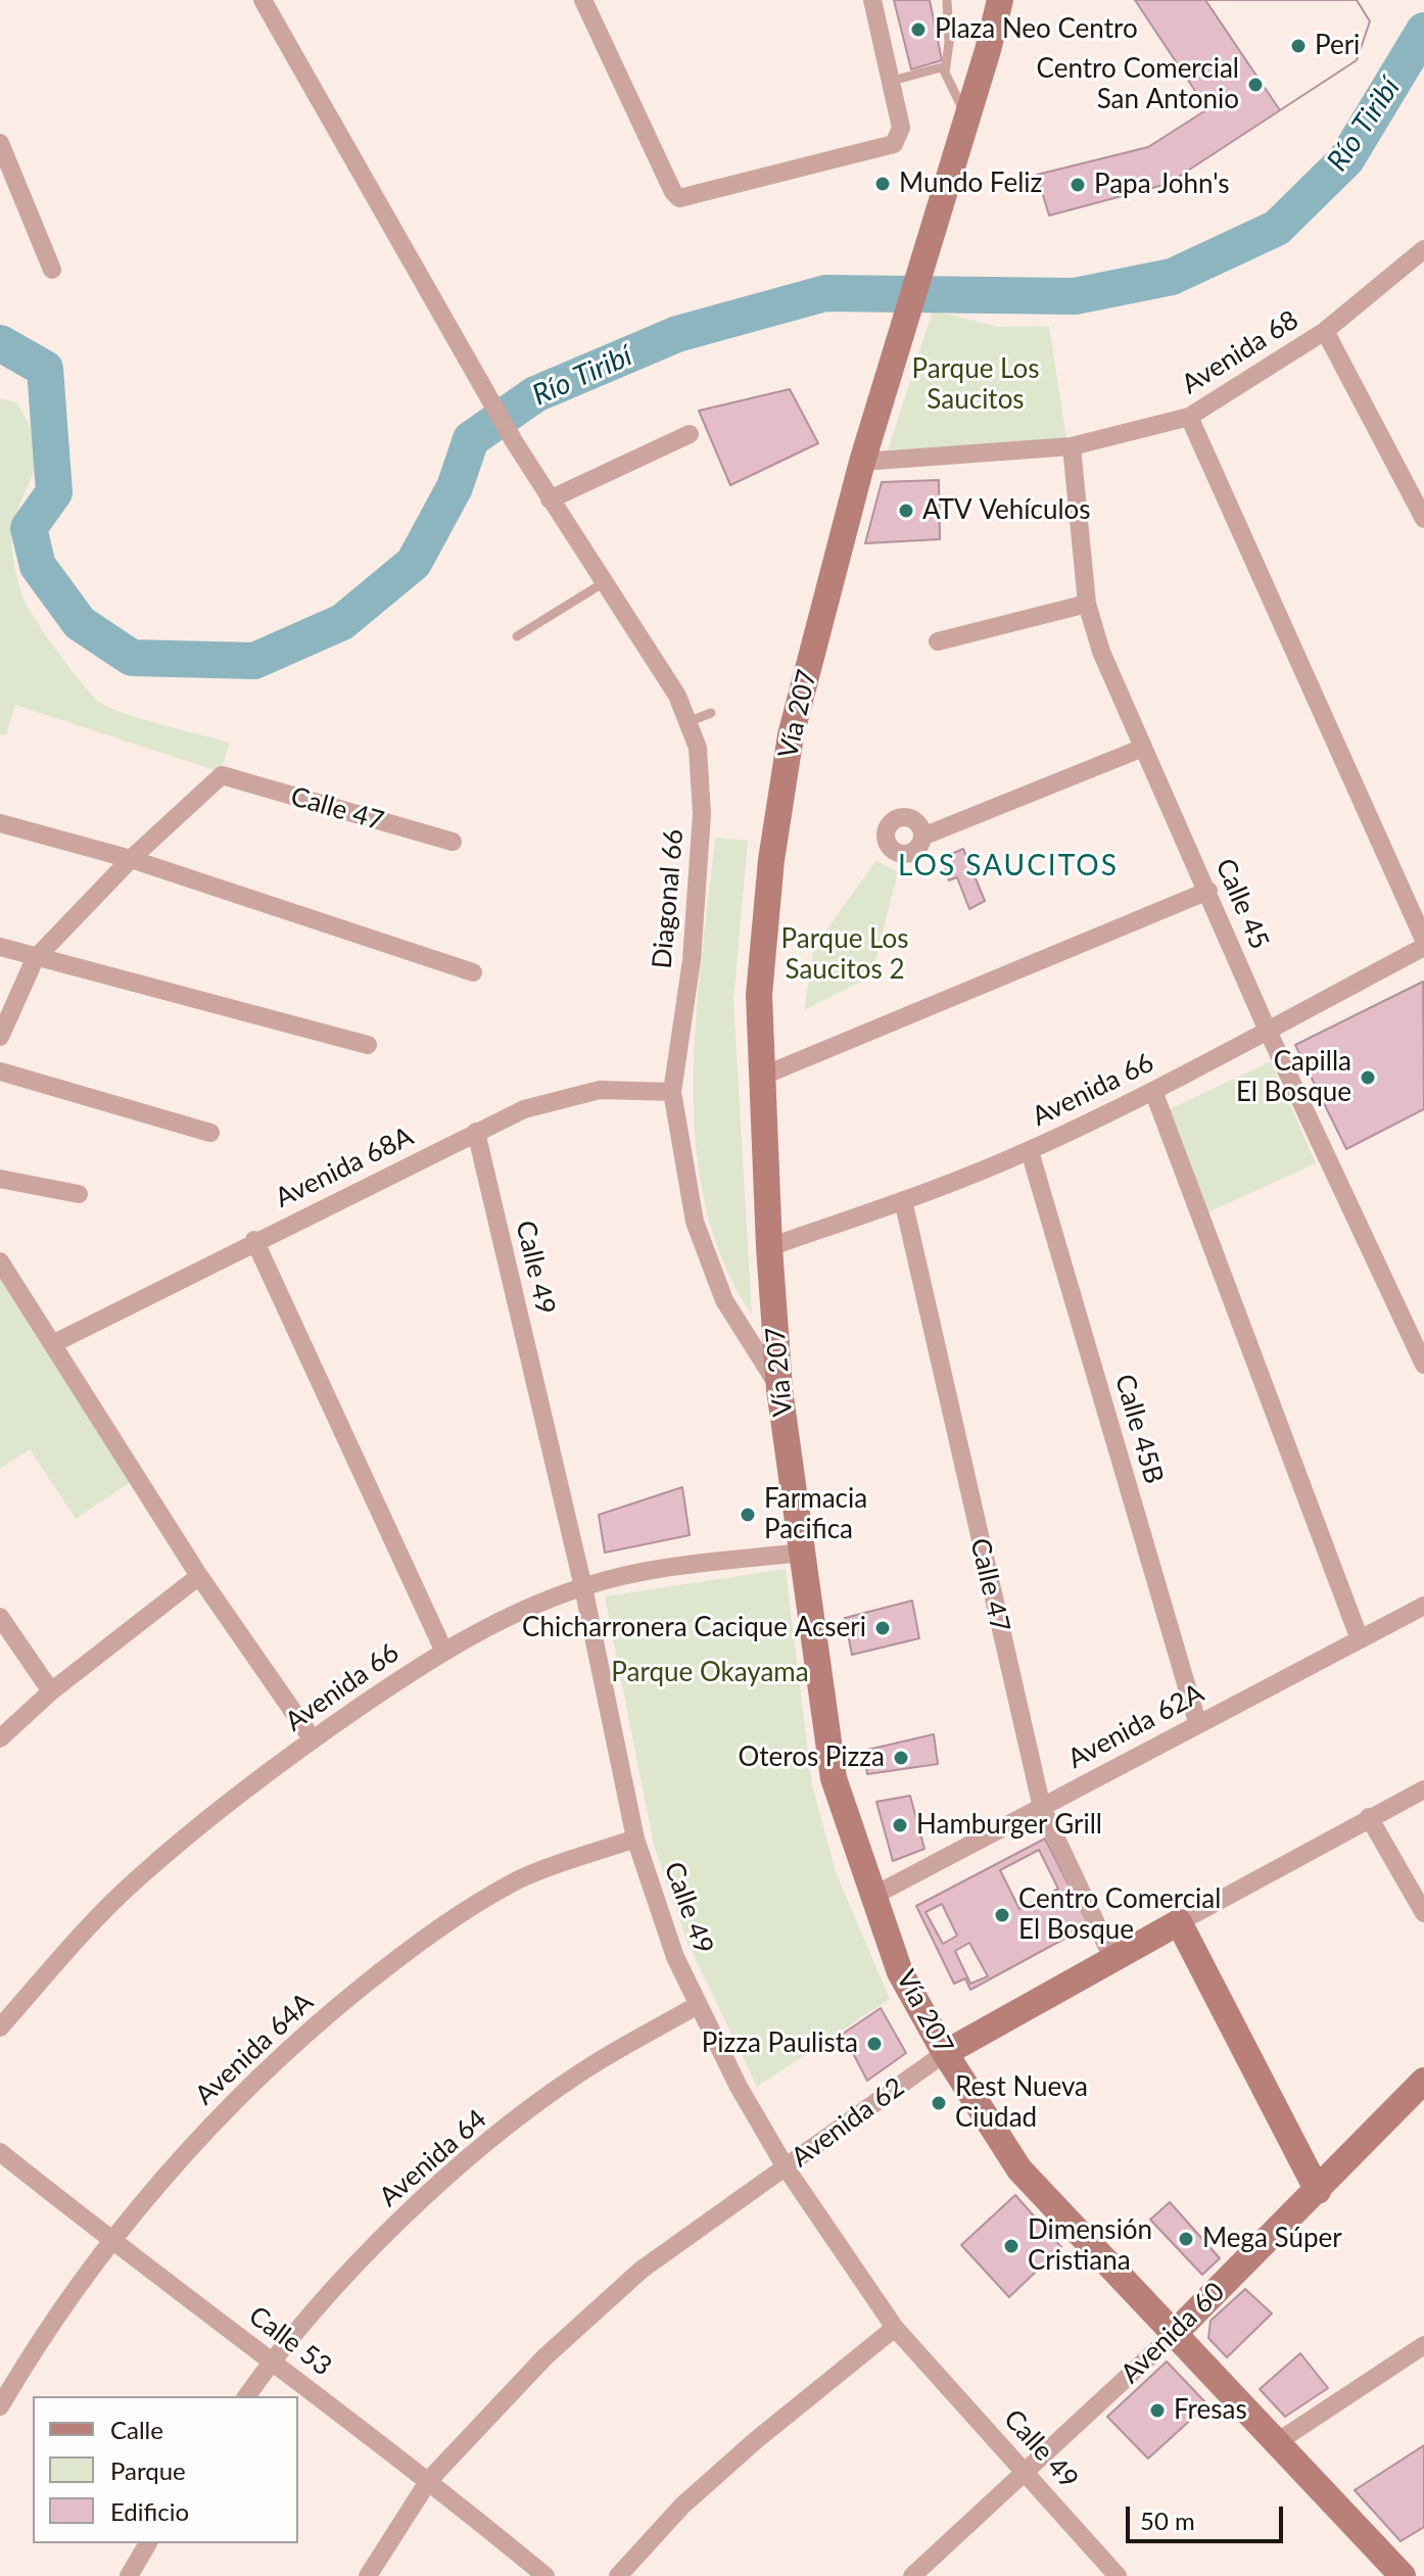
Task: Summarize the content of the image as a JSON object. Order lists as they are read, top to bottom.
{
  "streets": {
    "main road": ["Vía 207", "Avenida 62", "Avenida 60"],
    "street": [
      "Avenida 68",
      "Calle 47",
      "Diagonal 66",
      "Calle 45",
      "Avenida 66",
      "Avenida 68A",
      "Calle 49",
      "Calle 45B",
      "Avenida 62A",
      "Avenida 64A",
      "Avenida 64",
      "Calle 53"
    ]
  },
  "crossings": [
    ["Avenida 68", "Vía 207"],
    ["Avenida 68", "Calle 45"],
    ["Vía 207", "Diagonal 66"],
    ["Vía 207", "Avenida 66"],
    ["Vía 207", "Avenida 62A"],
    ["Vía 207", "Avenida 62"],
    ["Vía 207", "Avenida 60"],
    ["Calle 47", "Avenida 66"],
    ["Calle 47", "Avenida 62A"],
    ["Calle 47", "Avenida 62"],
    ["Diagonal 66", "Avenida 68A"],
    ["Calle 45", "Avenida 66"],
    ["Avenida 66", "Calle 49"],
    ["Avenida 66", "Calle 45B"],
    ["Avenida 68A", "Calle 49"],
    ["Calle 49", "Avenida 64A"],
    ["Calle 49", "Avenida 62"],
    ["Calle 49", "Avenida 64"],
    ["Calle 49", "Avenida 60"],
    ["Calle 45B", "Avenida 62A"],
    ["Avenida 64A", "Calle 53"],
    ["Avenida 62", "Calle 53"],
    ["Avenida 64", "Calle 53"]
  ],
  "districts": ["LOS SAUCITOS"],
  "water": ["Río Tiribí"],
  "parks": ["Parque Los Saucitos", "Parque Los Saucitos 2", "Parque Okayama"],
  "places": [
    "Plaza Neo Centro",
    "Peri",
    "Centro Comercial San Antonio",
    "Mundo Feliz",
    "Papa John's",
    "ATV Vehículos",
    "Capilla El Bosque",
    "Farmacia Pacifica",
    "Chicharronera Cacique Acseri",
    "Oteros Pizza",
    "Hamburger Grill",
    "Centro Comercial El Bosque",
    "Pizza Paulista",
    "Rest Nueva Ciudad",
    "Mega Súper",
    "Dimensión Cristiana",
    "Fresas"
  ],
  "legend": ["Calle", "Parque", "Edificio"],
  "scale_bar": "50 m"
}
